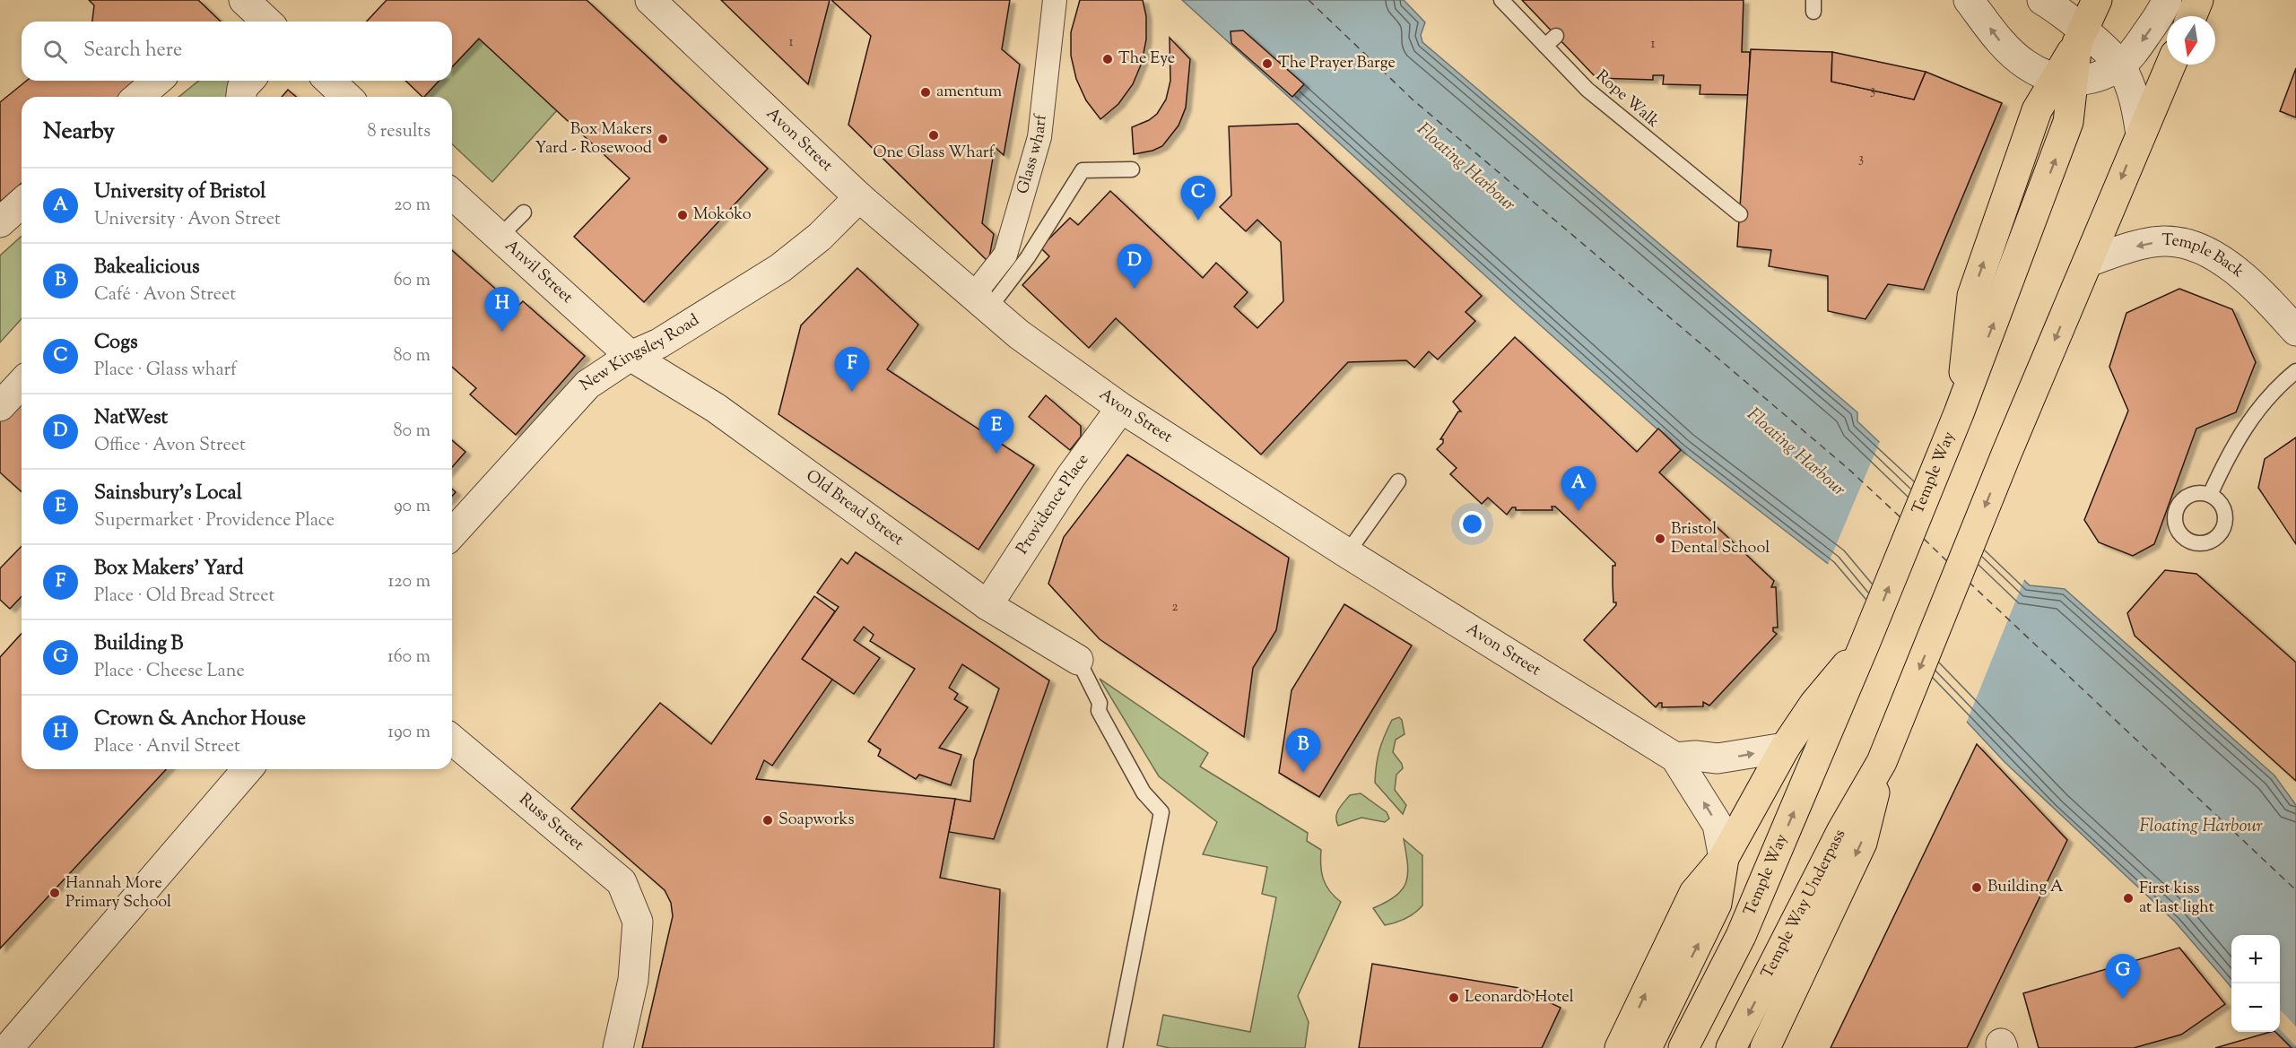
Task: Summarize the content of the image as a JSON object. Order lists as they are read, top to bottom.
{
  "streets": {
    "highway": ["Temple Way", "Temple Way Underpass"],
    "street": [
      "Avon Street",
      "Glass wharf",
      "Temple Back",
      "Anvil Street",
      "New Kingsley Road",
      "Providence Place",
      "Old Bread Street",
      "Russ Street"
    ],
    "lane": ["Rope Walk"]
  },
  "crossings": [
    ["Avon Street", "Glass wharf"],
    ["Avon Street", "New Kingsley Road"],
    ["Avon Street", "Providence Place"],
    ["Anvil Street", "New Kingsley Road"],
    ["Anvil Street", "Old Bread Street"],
    ["New Kingsley Road", "Old Bread Street"],
    ["Providence Place", "Old Bread Street"]
  ],
  "one_way": ["Temple Back"],
  "water": ["Floating Harbour"],
  "places": [
    "The Eye",
    "The Prayer Barge",
    "amentum",
    "One Glass Wharf",
    "Box Makers Yard - Rosewood",
    "Mokoko",
    "Bristol Dental School",
    "Soapworks",
    "Building A",
    "Hannah More Primary School",
    "First kiss at last light",
    "Leonardo Hotel"
  ],
  "house_numbers": [
    "1",
    "1",
    "3",
    "3",
    "2"
  ],
  "north": "bottom",
  "page": {
    "search": "Search here",
    "heading": ["Nearby", "8 results"],
    "list": [
      {
        "mark": "A",
        "name": "University of Bristol",
        "note": "University · Avon Street",
        "value": "20 m"
      },
      {
        "mark": "B",
        "name": "Bakealicious",
        "note": "Café · Avon Street",
        "value": "60 m"
      },
      {
        "mark": "C",
        "name": "Cogs",
        "note": "Place · Glass wharf",
        "value": "80 m"
      },
      {
        "mark": "D",
        "name": "NatWest",
        "note": "Office · Avon Street",
        "value": "80 m"
      },
      {
        "mark": "E",
        "name": "Sainsbury's Local",
        "note": "Supermarket · Providence Place",
        "value": "90 m"
      },
      {
        "mark": "F",
        "name": "Box Makers' Yard",
        "note": "Place · Old Bread Street",
        "value": "120 m"
      },
      {
        "mark": "G",
        "name": "Building B",
        "note": "Place · Cheese Lane",
        "value": "160 m"
      },
      {
        "mark": "H",
        "name": "Crown & Anchor House",
        "note": "Place · Anvil Street",
        "value": "190 m"
      }
    ],
    "pins": [
      "C",
      "D",
      "H",
      "F",
      "E",
      "A",
      "B",
      "G"
    ],
    "map_buttons": ["+", "−"]
  }
}
